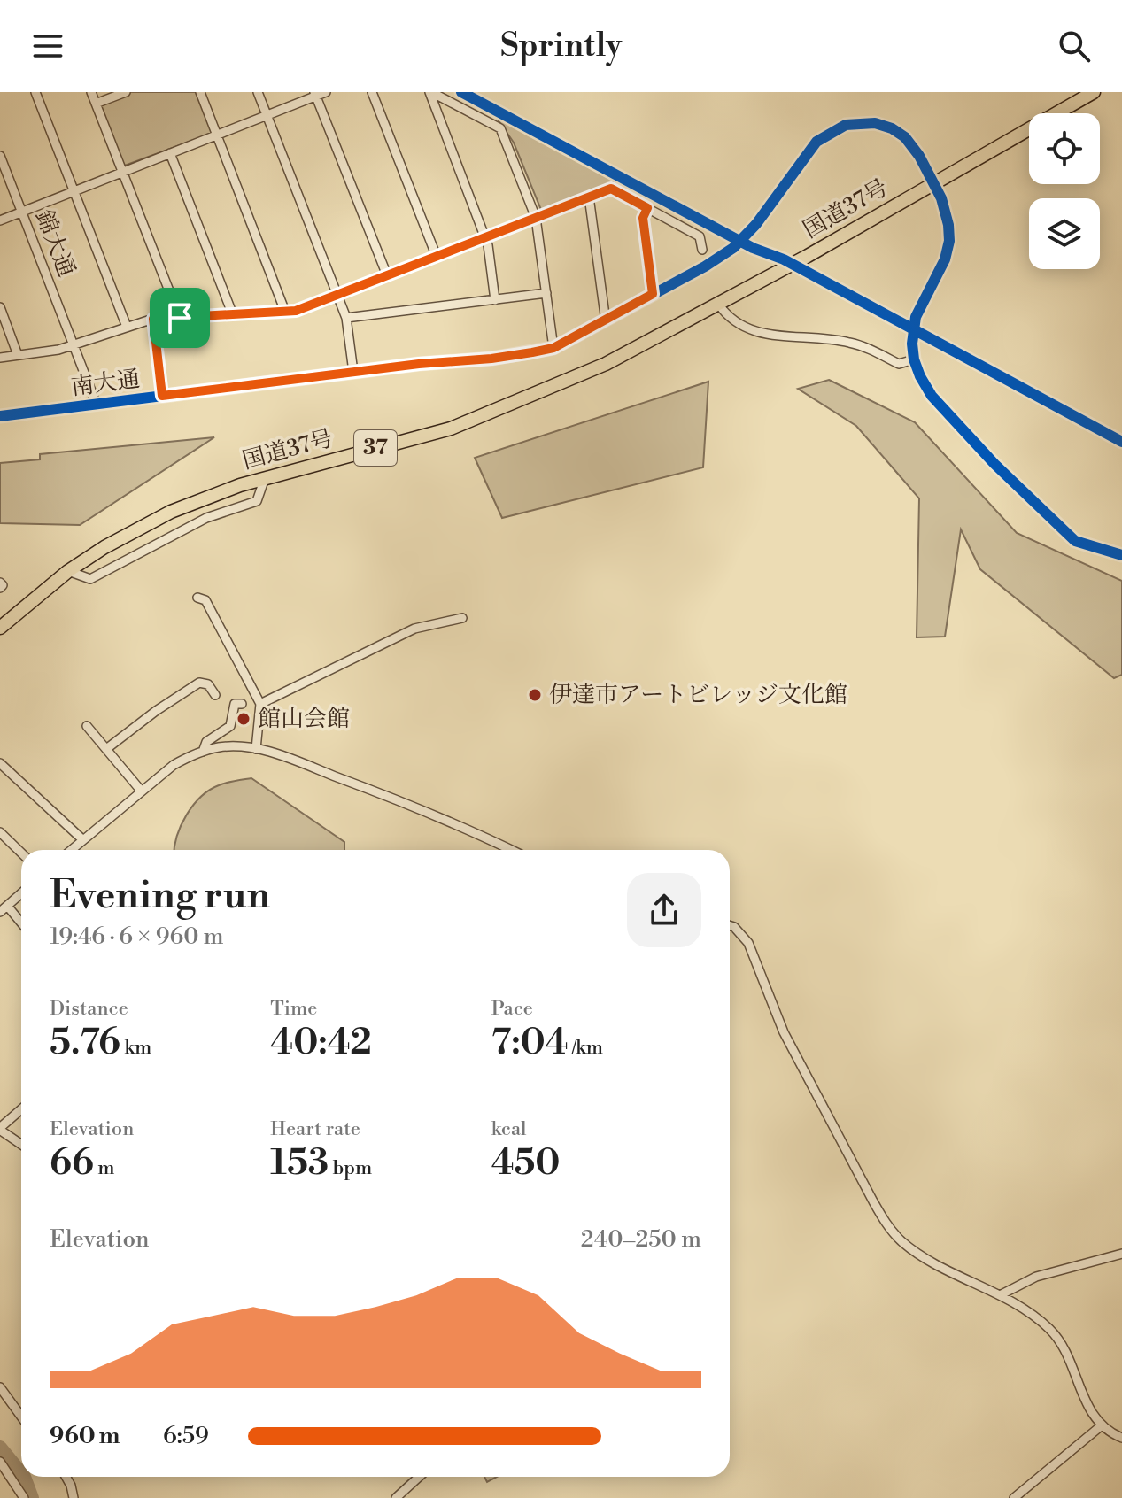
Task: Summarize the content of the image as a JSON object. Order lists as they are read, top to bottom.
{
  "streets": {
    "highway": ["国道37号", "37"],
    "street": ["錦大通", "南大通"]
  },
  "crossings": [
    ["国道37号", "南大通"],
    ["錦大通", "南大通"]
  ],
  "places": ["伊達市アートビレッジ文化館", "館山会館"],
  "page": {
    "header": "Sprintly",
    "heading": ["Evening run", "19:46 · 6 × 960 m"],
    "stats": [
      ["Distance", "5.76 km"],
      ["Time", "40:42"],
      ["Pace", "7:04 /km"],
      ["Elevation", "66 m"],
      ["Heart rate", "153 bpm"],
      ["kcal", "450"]
    ],
    "chart": ["Elevation", "240–250 m"],
    "list": [
      {
        "name": "960 m",
        "note": "6:59"
      }
    ]
  }
}
